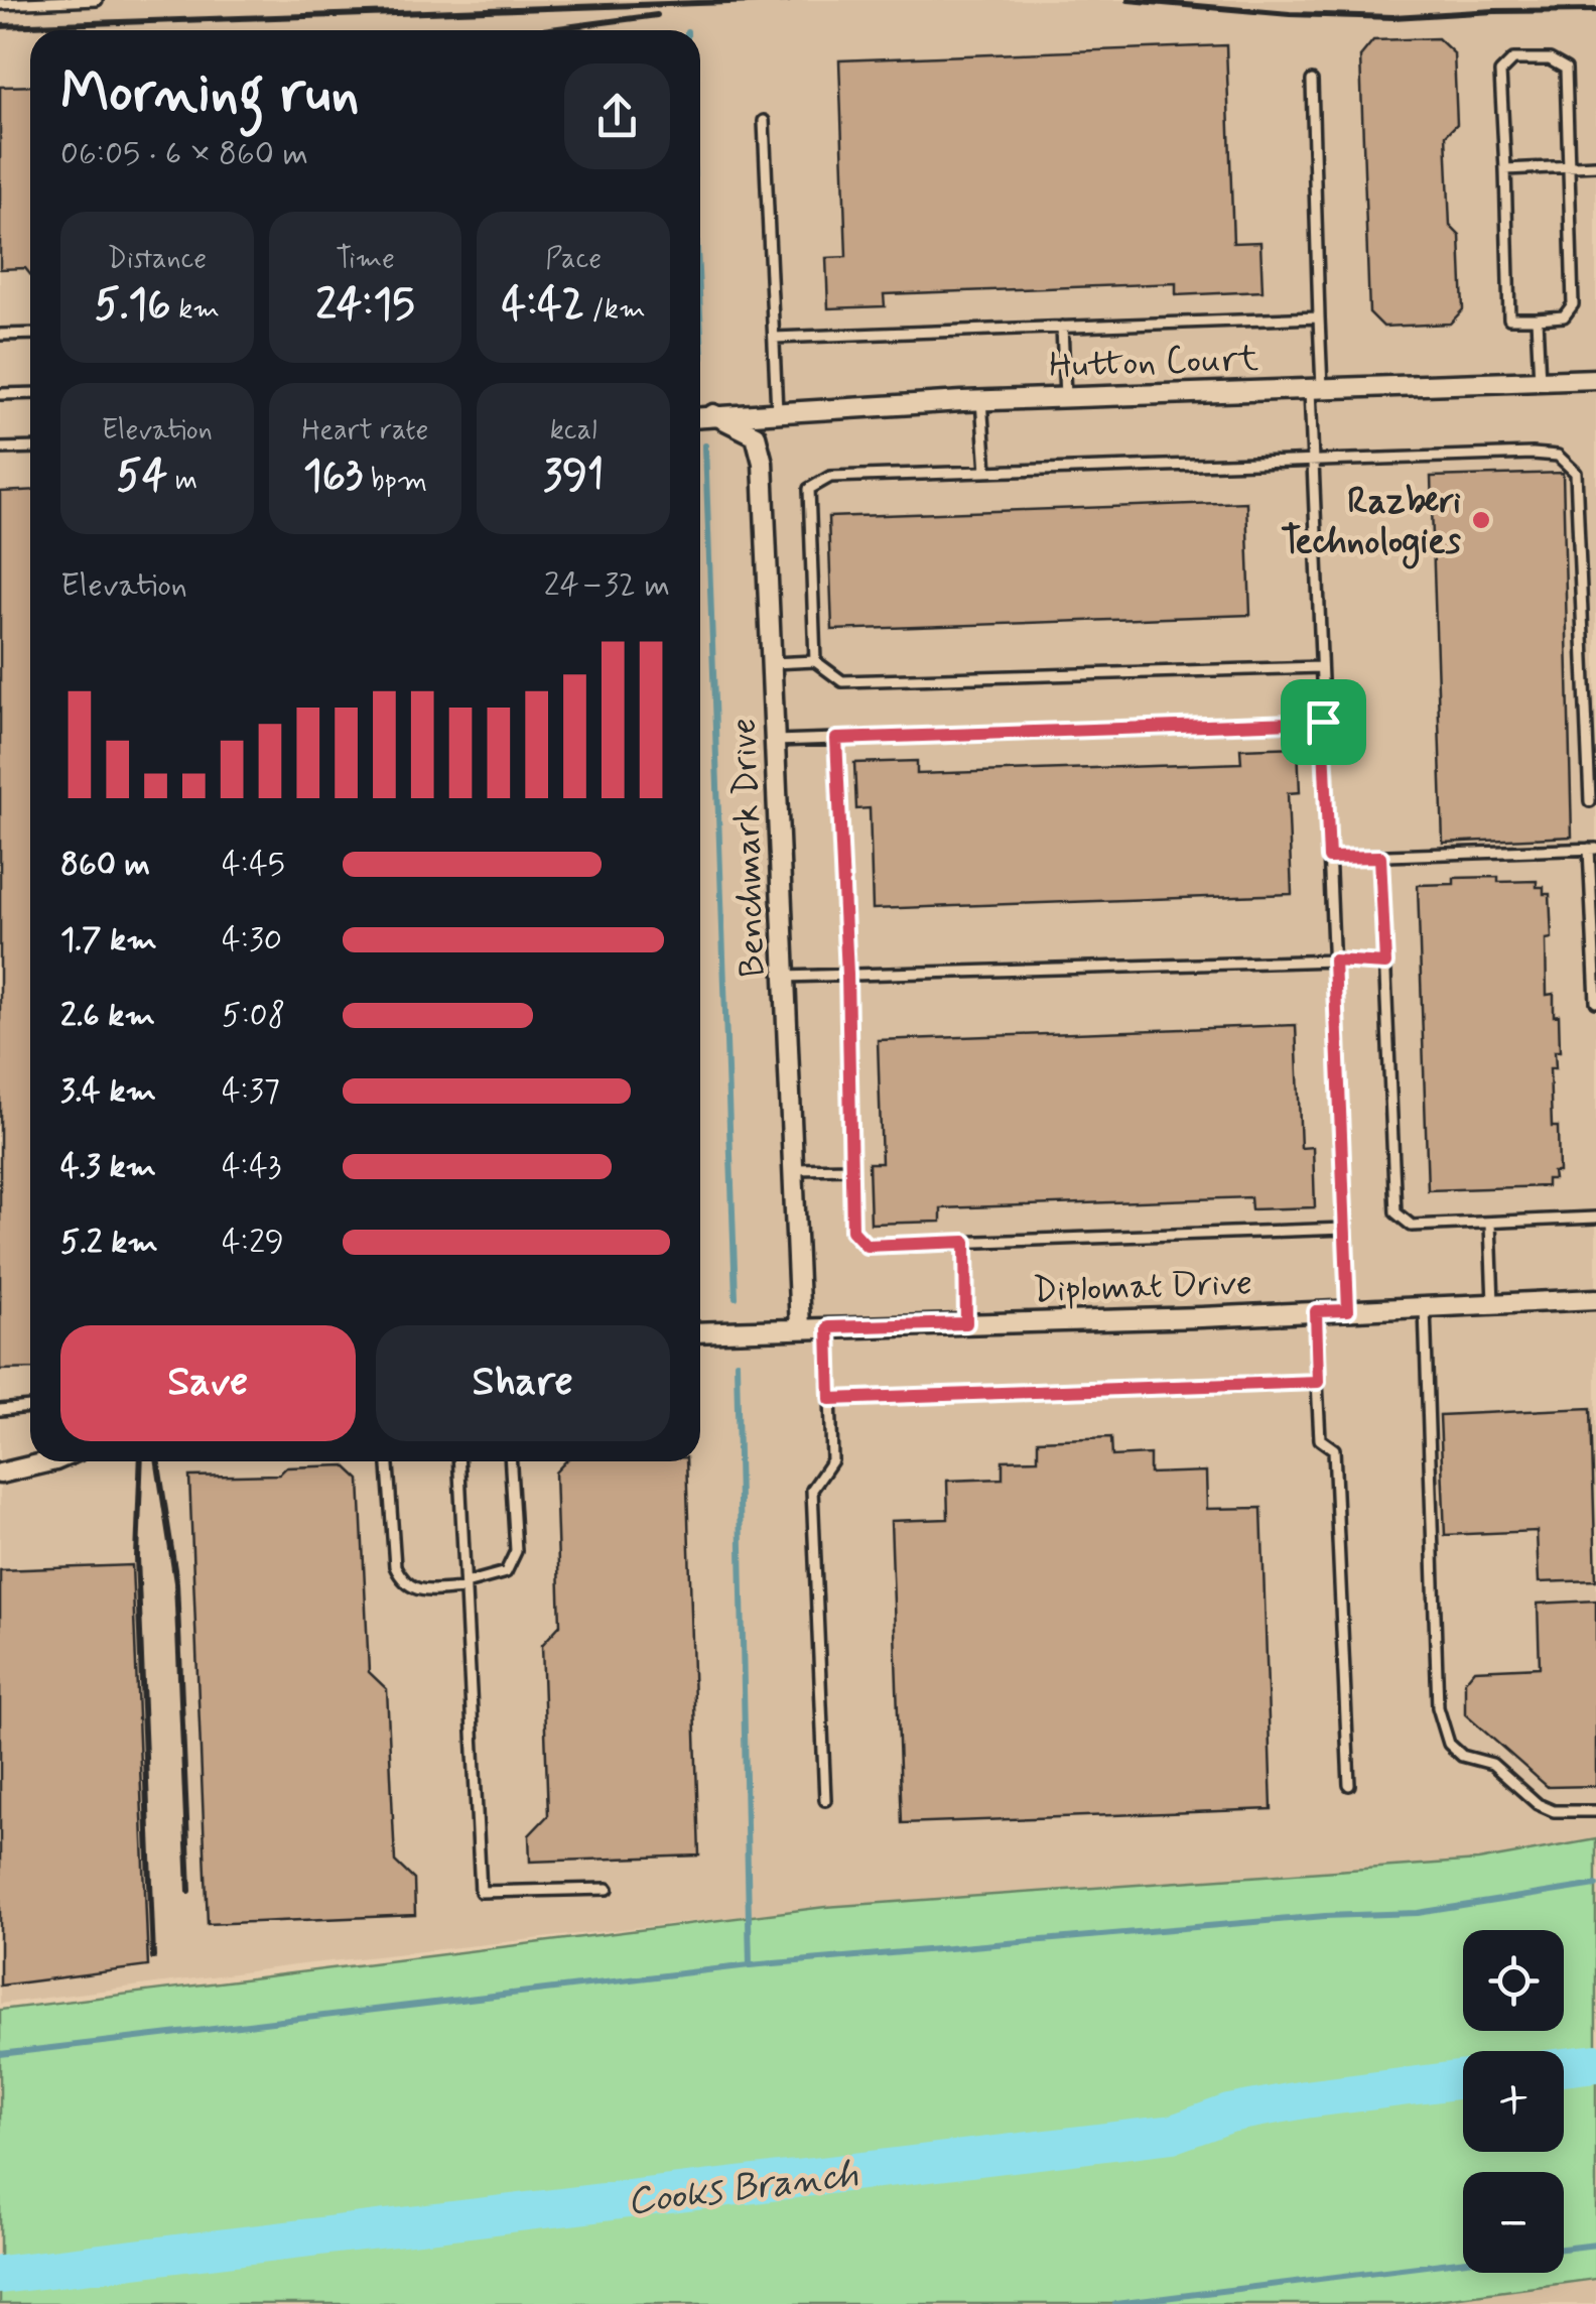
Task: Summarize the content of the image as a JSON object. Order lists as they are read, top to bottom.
{
  "streets": {
    "street": ["Hutton Court", "Benchmark Drive", "Diplomat Drive"]
  },
  "crossings": [
    ["Hutton Court", "Benchmark Drive"],
    ["Benchmark Drive", "Diplomat Drive"]
  ],
  "water": ["Cooks Branch"],
  "places": ["Razberi Technologies"],
  "page": {
    "heading": ["Morning run", "06:05 · 6 × 860 m"],
    "stats": [
      ["Distance", "5.16 km"],
      ["Time", "24:15"],
      ["Pace", "4:42 /km"],
      ["Elevation", "54 m"],
      ["Heart rate", "163 bpm"],
      ["kcal", "391"]
    ],
    "chart": ["Elevation", "24–32 m"],
    "list": [
      {
        "name": "860 m",
        "note": "4:45"
      },
      {
        "name": "1.7 km",
        "note": "4:30"
      },
      {
        "name": "2.6 km",
        "note": "5:08"
      },
      {
        "name": "3.4 km",
        "note": "4:37"
      },
      {
        "name": "4.3 km",
        "note": "4:43"
      },
      {
        "name": "5.2 km",
        "note": "4:29"
      }
    ],
    "buttons": ["Save", "Share"],
    "map_buttons": ["+", "−"]
  }
}
